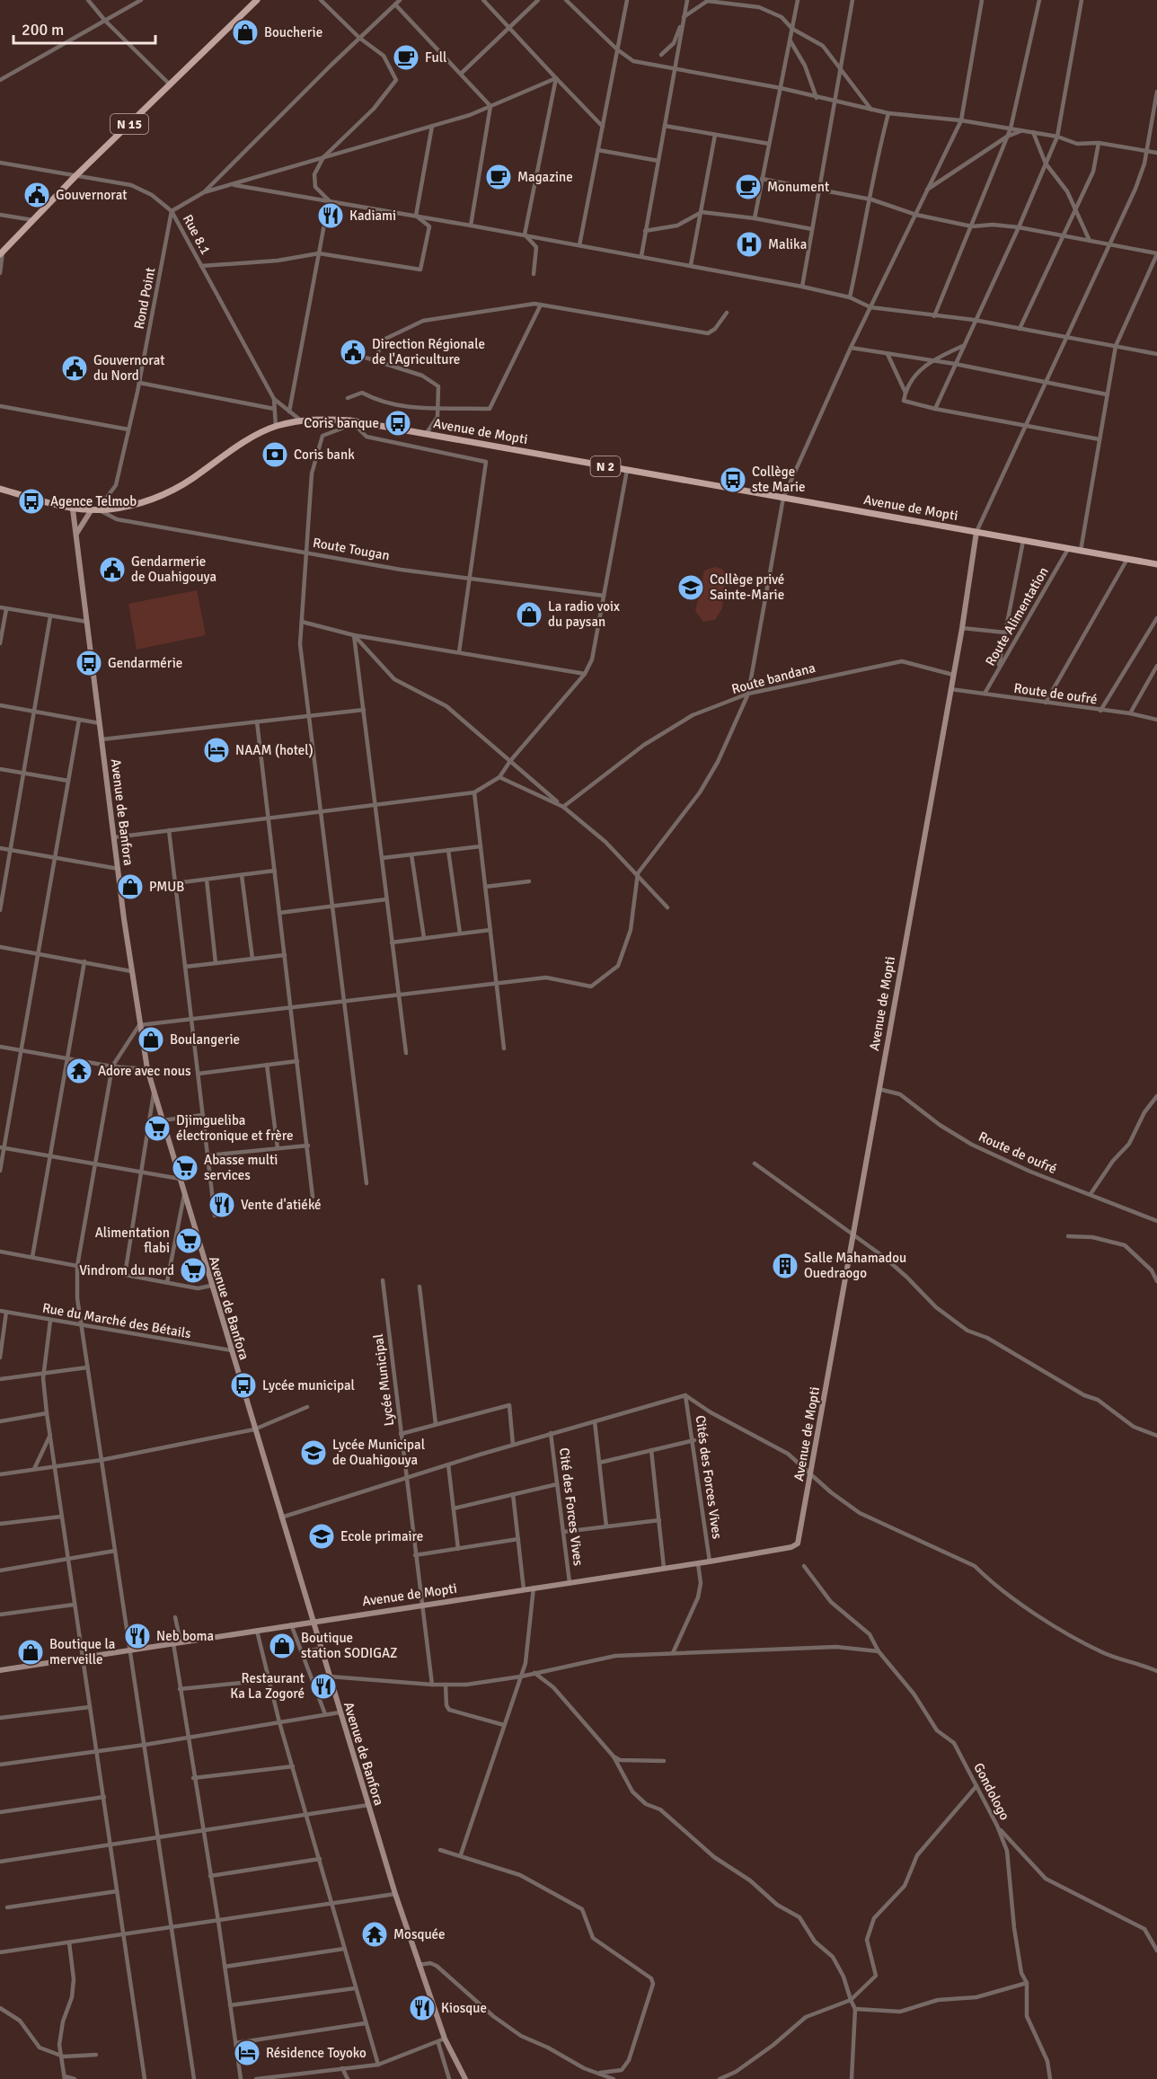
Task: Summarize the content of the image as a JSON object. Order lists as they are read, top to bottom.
{
  "streets": {
    "main road": ["N 15", "Avenue de Mopti", "N 2"],
    "street": [
      "Rue 8.1",
      "Rond Point",
      "Route Tougan",
      "Route Alimentation",
      "Route bandana",
      "Route de oufré",
      "Avenue de Banfora",
      "Rue du Marché des Bétails",
      "Lycée Municipal",
      "Cités des Forces Vives",
      "Cité des Forces Vives",
      "Gondologo"
    ]
  },
  "crossings": [
    ["N 15", "Rue 8.1"],
    ["Rue 8.1", "Rond Point"],
    ["Rue 8.1", "Avenue de Mopti"],
    ["Rond Point", "Avenue de Mopti"],
    ["Rond Point", "Route Tougan"],
    ["Avenue de Mopti", "Route Tougan"],
    ["Avenue de Mopti", "Route Alimentation"],
    ["Avenue de Mopti", "Route bandana"],
    ["Avenue de Mopti", "Route de oufré"],
    ["Avenue de Mopti", "Avenue de Banfora"],
    ["Avenue de Mopti", "Lycée Municipal"],
    ["Avenue de Mopti", "Cités des Forces Vives"],
    ["Avenue de Mopti", "Cité des Forces Vives"],
    ["Route Alimentation", "Route de oufré"],
    ["Avenue de Banfora", "Rue du Marché des Bétails"],
    ["Avenue de Banfora", "Cité des Forces Vives"],
    ["Lycée Municipal", "Cité des Forces Vives"],
    ["Cités des Forces Vives", "Cité des Forces Vives"]
  ],
  "places": {
    "shop": [
      "Boucherie",
      "La radio voix du paysan",
      "PMUB",
      "Boulangerie",
      "Boutique station SODIGAZ",
      "Boutique la merveille"
    ],
    "cafe": ["Full", "Magazine", "Monument"],
    "public building": [
      "Gouvernorat",
      "Direction Régionale de l'Agriculture",
      "Gouvernorat du Nord",
      "Gendarmerie de Ouahigouya"
    ],
    "restaurant": [
      "Kadiami",
      "Vente d'atiéké",
      "Neb boma",
      "Restaurant Ka La Zogoré",
      "Kiosque"
    ],
    "hospital": ["Malika"],
    "bus stop": [
      "Coris banque",
      "Collège ste Marie",
      "Agence Telmob",
      "Gendarmérie",
      "Lycée municipal"
    ],
    "bank": ["Coris bank"],
    "school or university": ["Collège privé Sainte-Marie", "Lycée Municipal de Ouahigouya", "Ecole primaire"],
    "hotel": ["NAAM (hotel)", "Résidence Toyoko"],
    "temple": ["Adore avec nous", "Mosquée"],
    "supermarket": [
      "Djimgueliba électronique et frère",
      "Abasse multi services",
      "Alimentation flabi",
      "Vindrom du nord"
    ],
    "building": ["Salle Mahamadou Ouedraogo"]
  },
  "scale_bar": "200 m"
}
